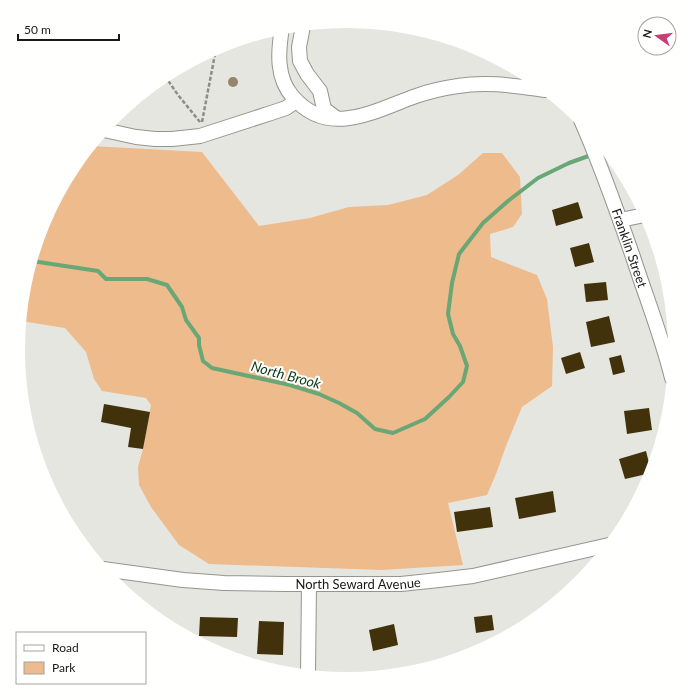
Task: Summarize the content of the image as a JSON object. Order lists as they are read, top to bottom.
{
  "streets": {
    "street": ["Franklin Street", "North Seward Avenue"]
  },
  "water": ["North Brook"],
  "legend": ["Road", "Park"],
  "scale_bar": "50 m",
  "north": "left"
}
